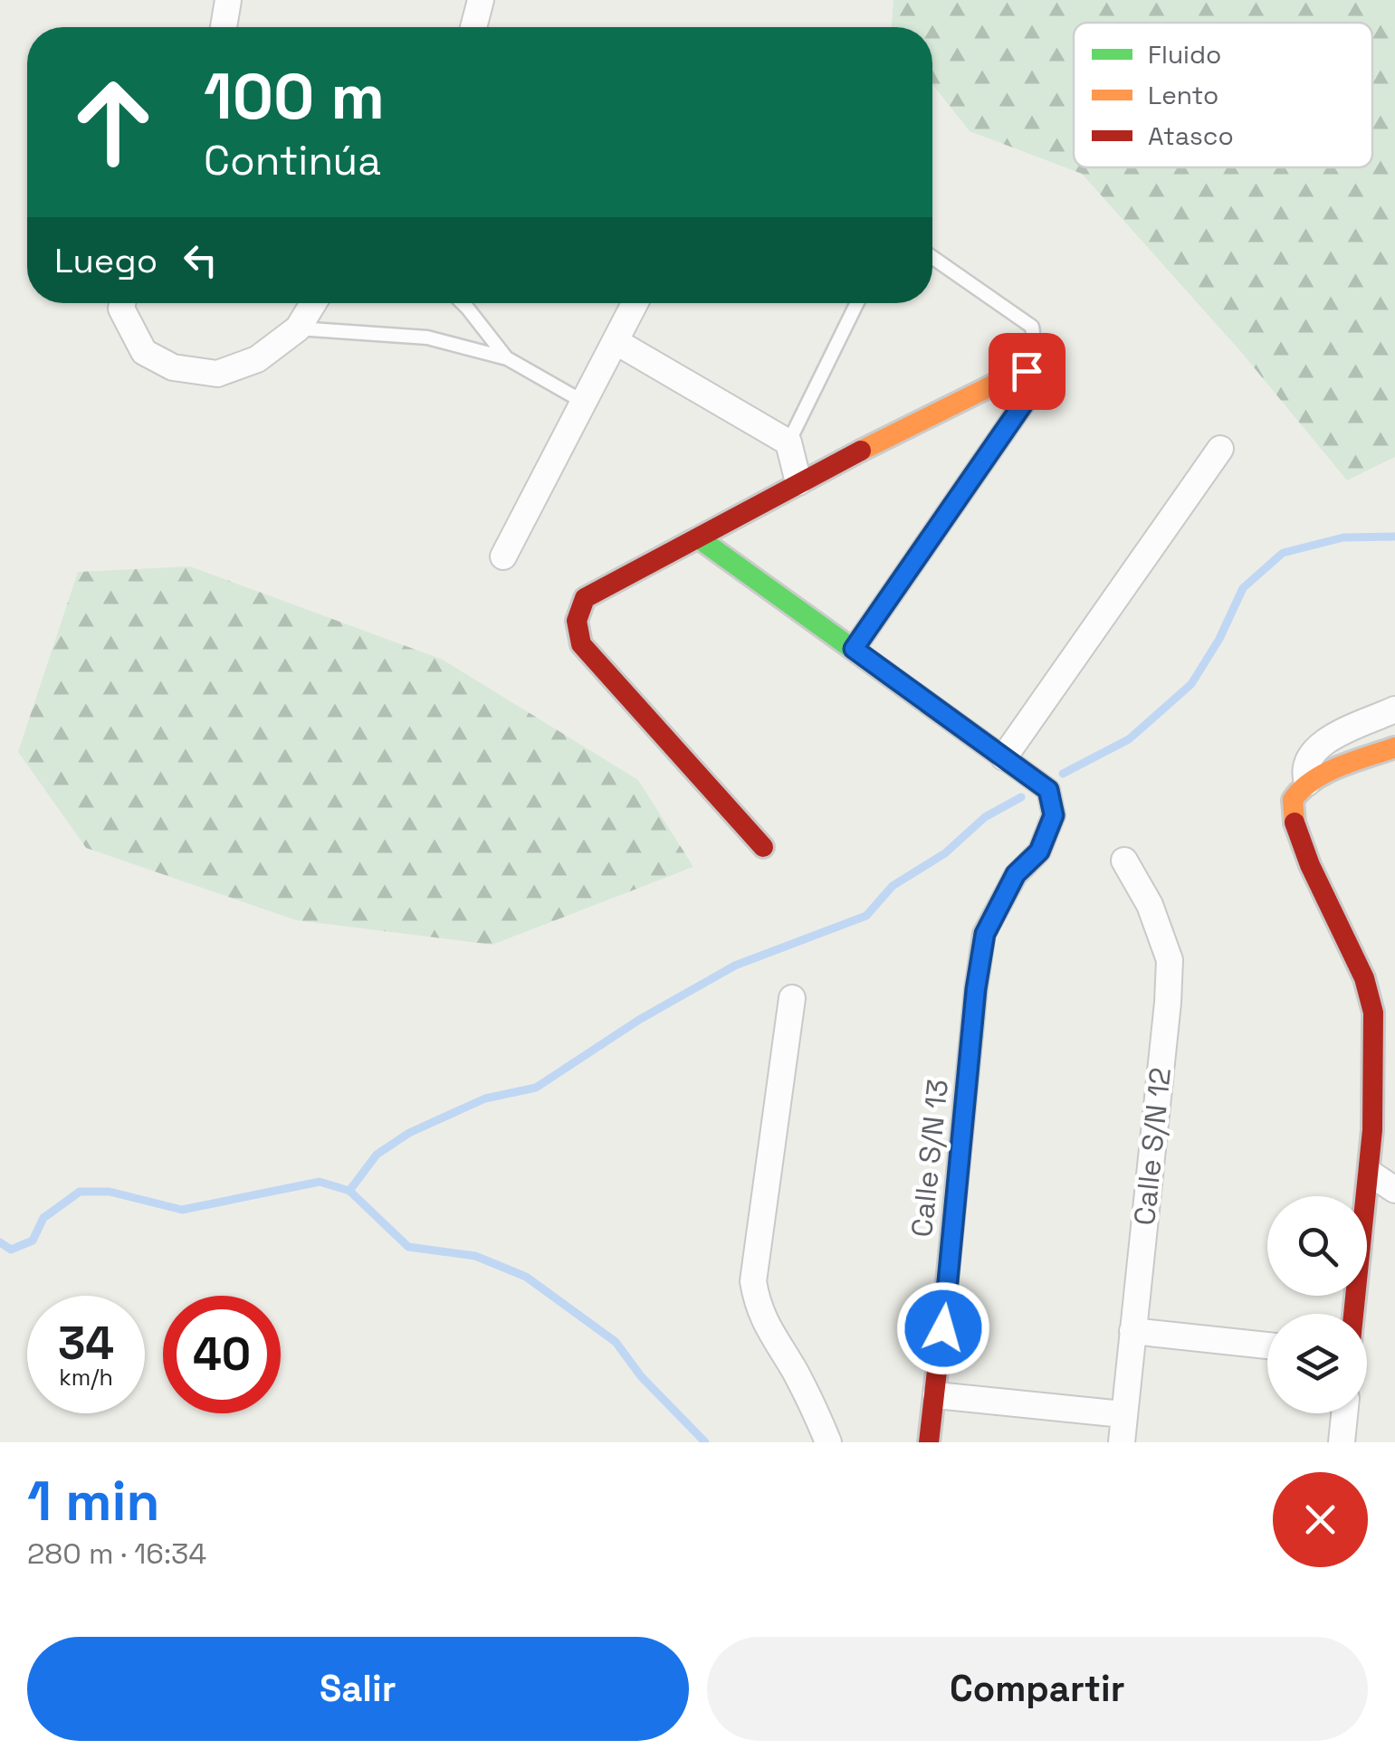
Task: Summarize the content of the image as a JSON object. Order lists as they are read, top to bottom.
{
  "streets": {
    "street": ["Calle S/N 12", "Calle S/N 13"]
  },
  "legend": ["Fluido", "Lento", "Atasco"],
  "page": {
    "turn": ["100 m", "Continúa"],
    "then": "Luego",
    "speed": "34 km/h",
    "limit": "40",
    "heading": ["1 min", "280 m · 16:34"],
    "buttons": ["Salir", "Compartir"]
  }
}
